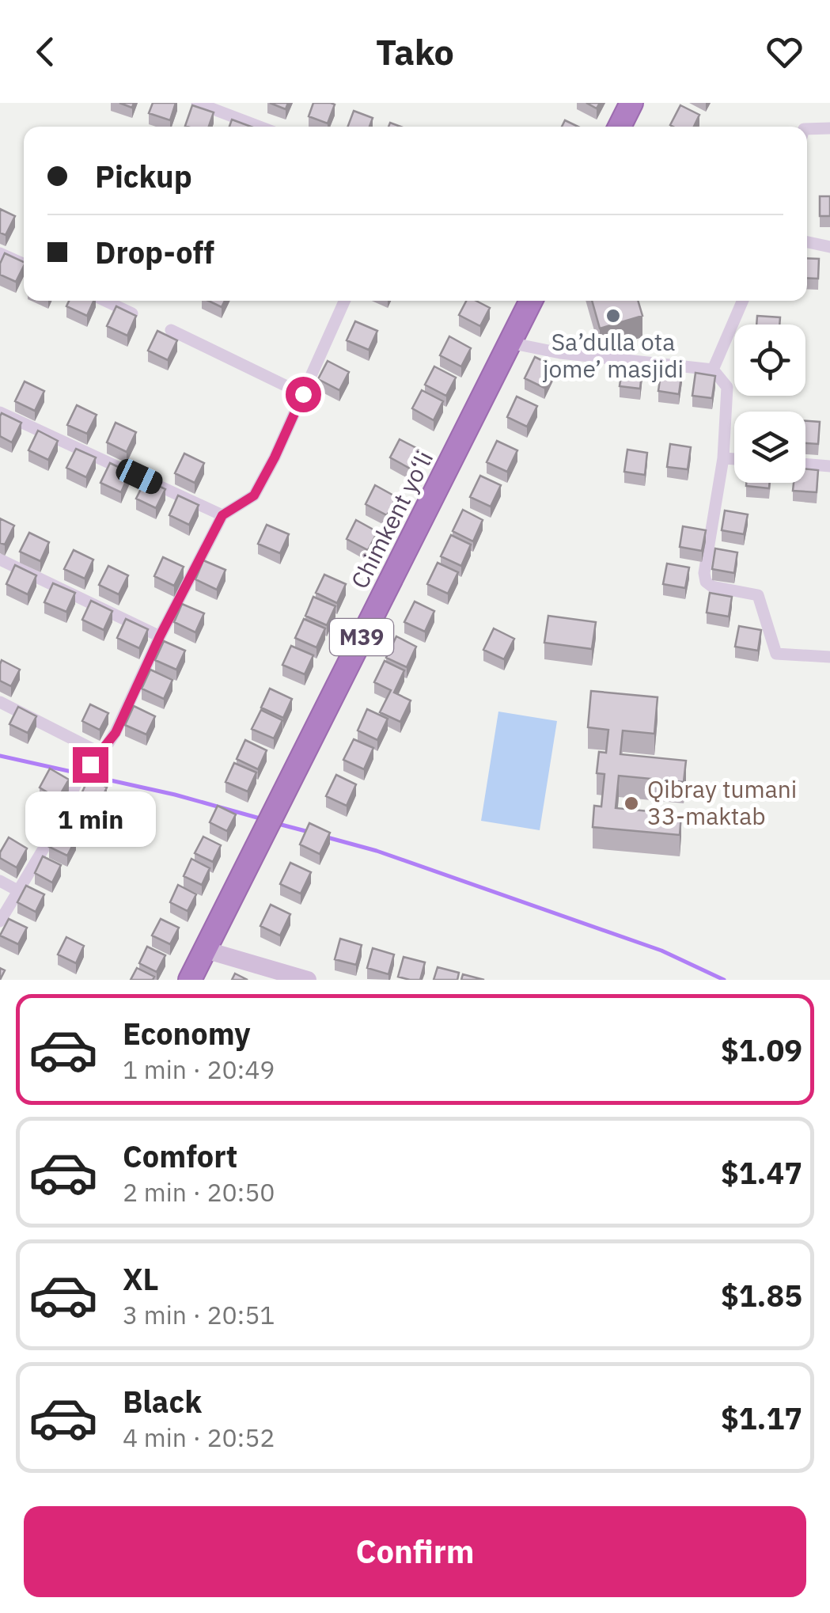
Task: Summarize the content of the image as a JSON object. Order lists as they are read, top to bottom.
{
  "streets": {
    "highway": ["Chimkent yo‘li", "M39"]
  },
  "places": ["Sa’dulla ota jome’ masjidi", "Qibray tumani 33-maktab"],
  "page": {
    "header": "Tako",
    "banner": ["Pickup", "Drop-off"],
    "bubble": "1 min",
    "list": [
      {
        "name": "Economy",
        "note": "1 min · 20:49",
        "value": "$1.09"
      },
      {
        "name": "Comfort",
        "note": "2 min · 20:50",
        "value": "$1.47"
      },
      {
        "name": "XL",
        "note": "3 min · 20:51",
        "value": "$1.85"
      },
      {
        "name": "Black",
        "note": "4 min · 20:52",
        "value": "$1.17"
      }
    ],
    "buttons": "Confirm"
  }
}
